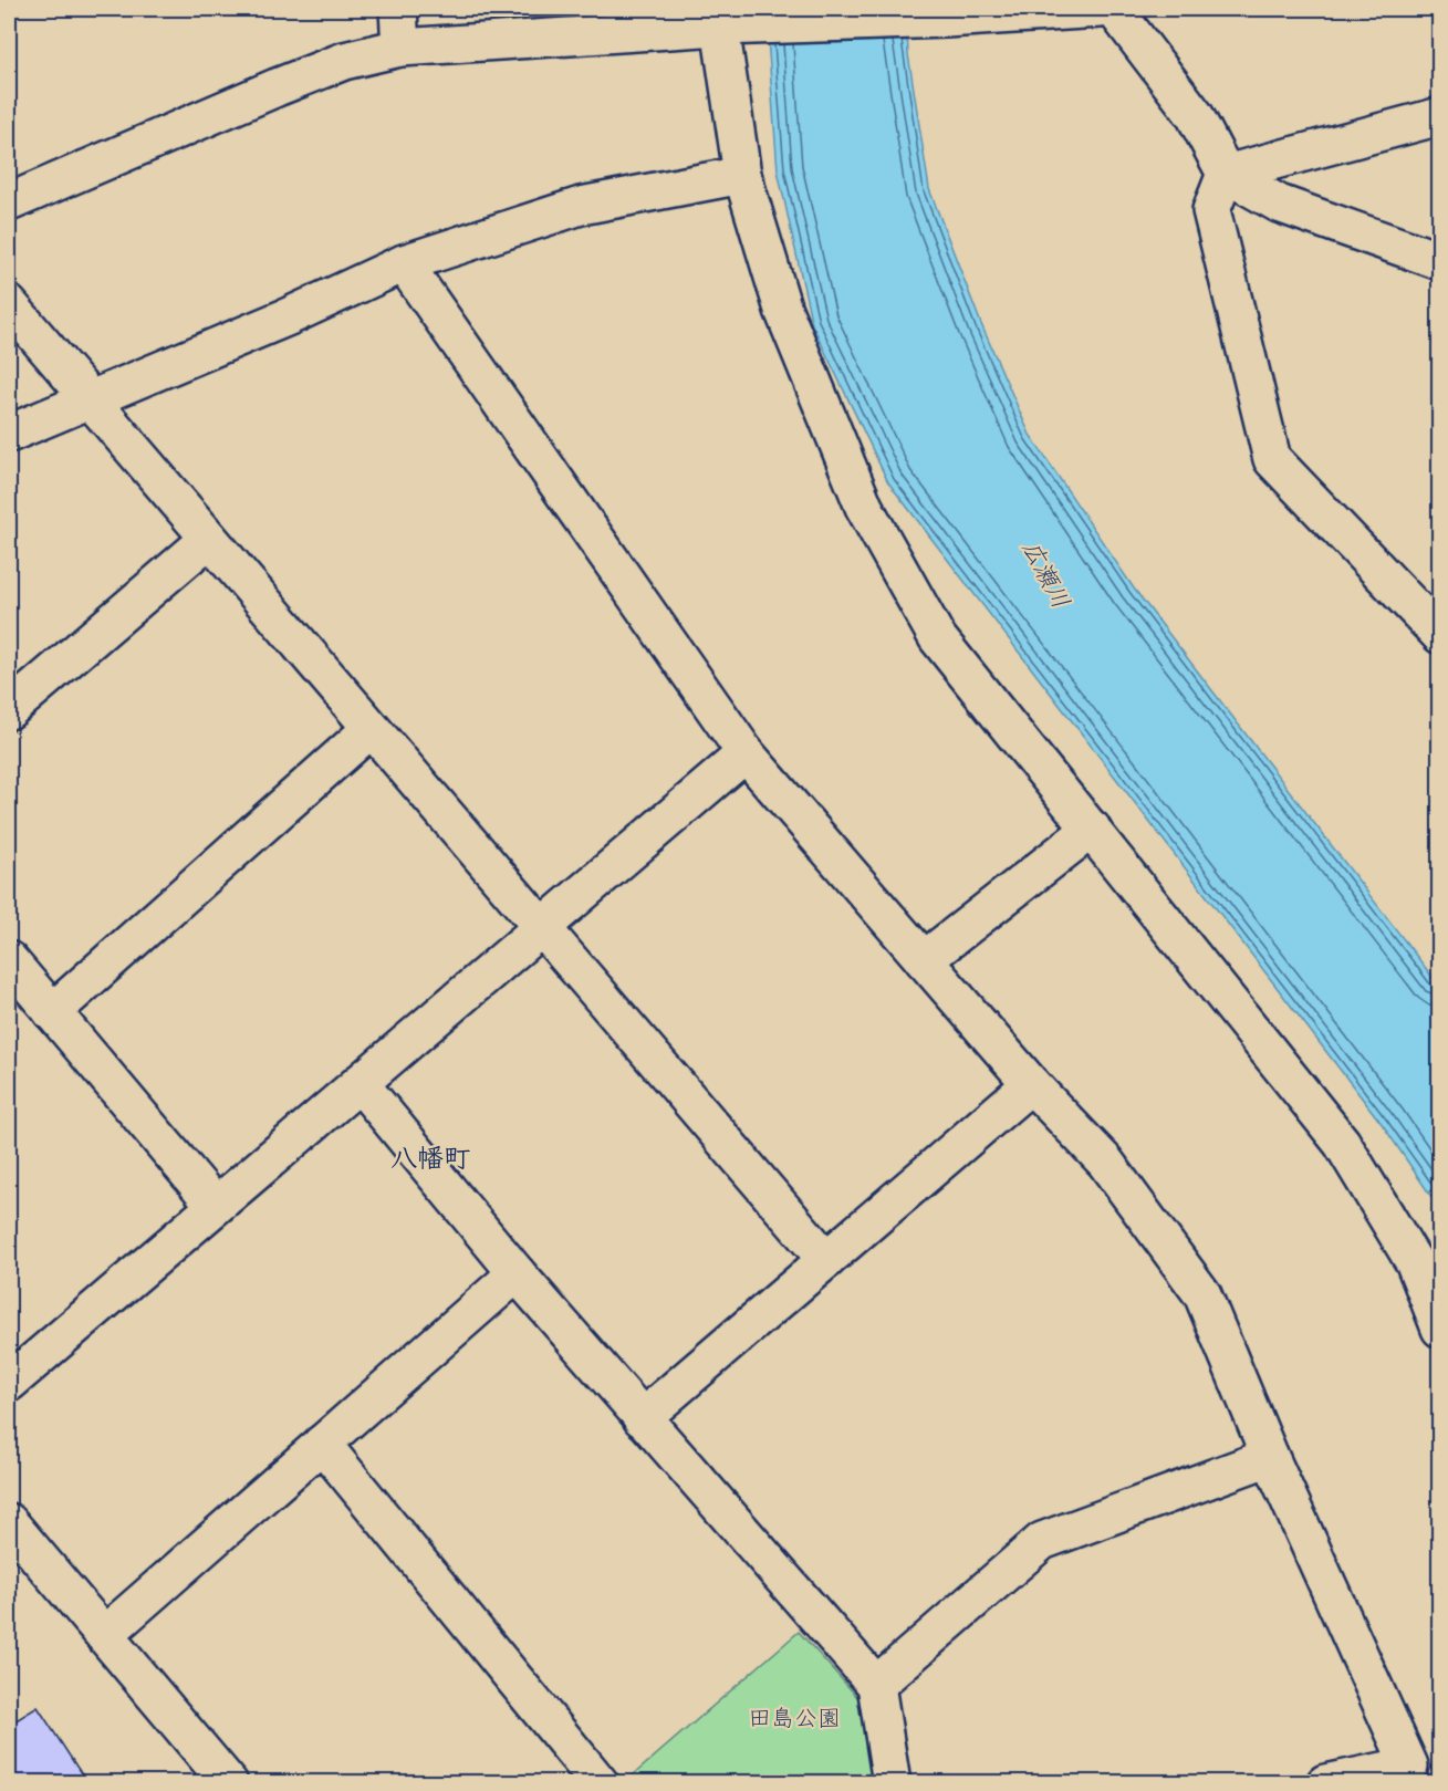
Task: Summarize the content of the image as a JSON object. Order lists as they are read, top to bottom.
{
  "districts": ["八幡町"],
  "water": ["広瀬川"],
  "parks": ["田島公園"]
}
